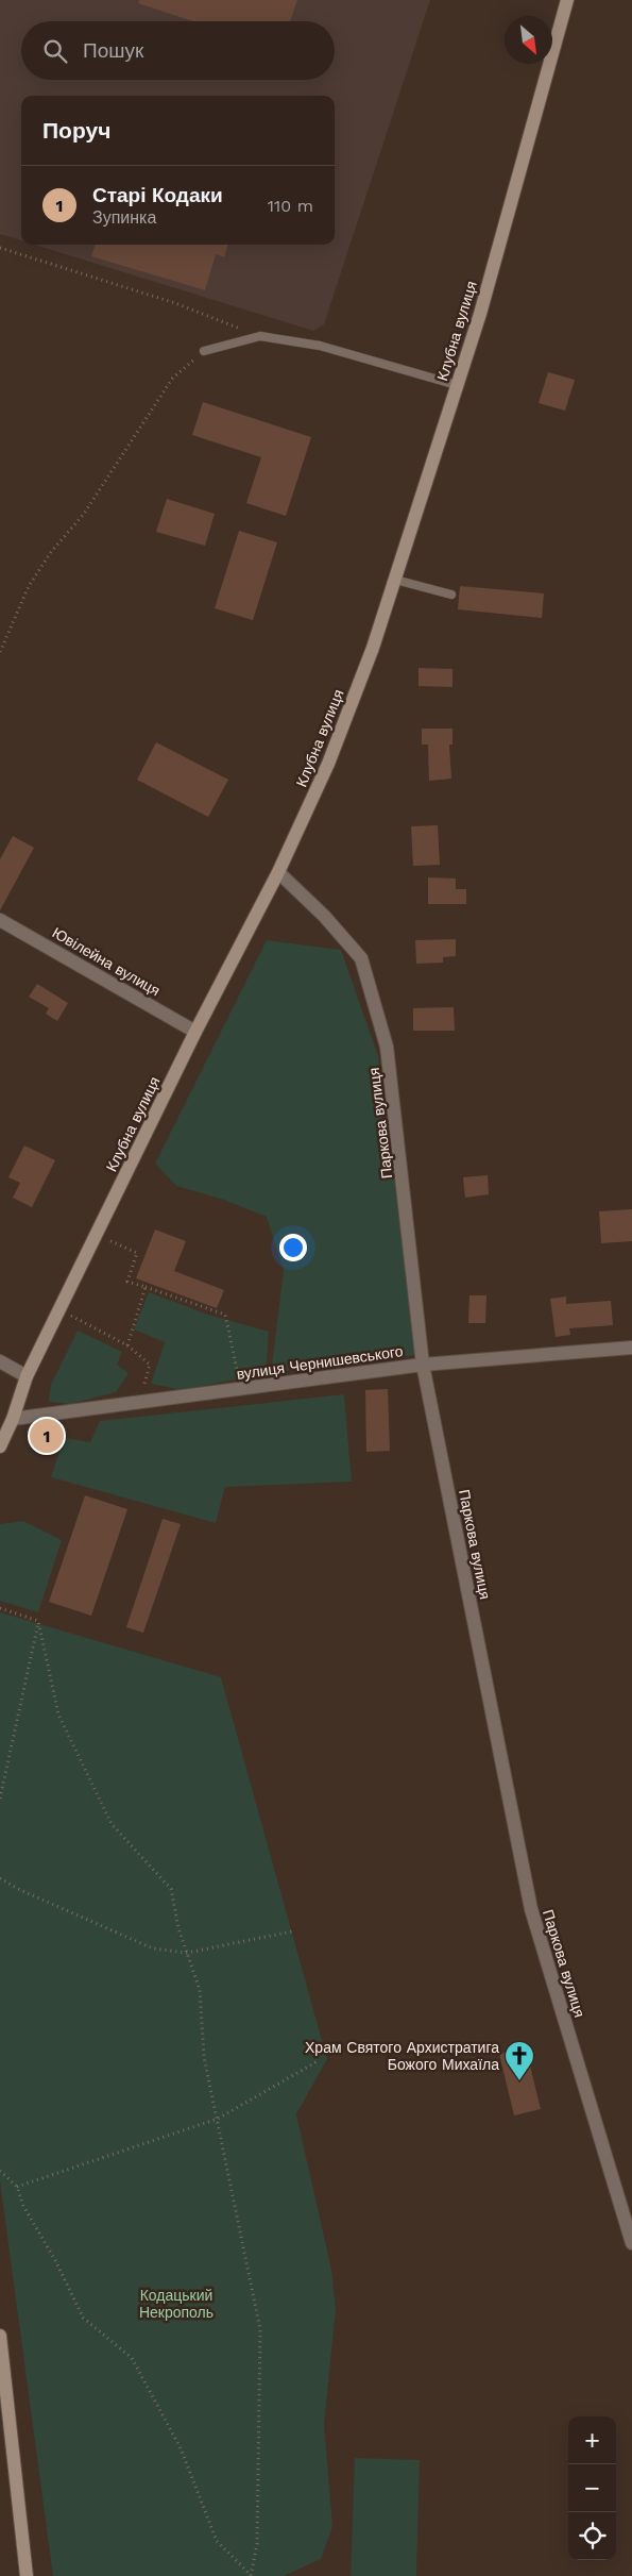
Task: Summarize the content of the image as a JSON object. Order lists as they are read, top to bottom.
{
  "streets": {
    "street": [
      "Клубна вулиця",
      "Ювілейна вулиця",
      "Паркова вулиця",
      "вулиця Чернишевського"
    ]
  },
  "crossings": [
    ["Клубна вулиця", "Ювілейна вулиця"],
    ["Клубна вулиця", "Паркова вулиця"],
    ["Клубна вулиця", "вулиця Чернишевського"],
    ["Паркова вулиця", "вулиця Чернишевського"]
  ],
  "parks": ["Кодацький Некрополь"],
  "places": {
    "church": ["Храм Святого Архистратига Божого Михаїла"]
  },
  "north": "bottom right",
  "page": {
    "search": "Пошук",
    "heading": "Поруч",
    "list": [
      {
        "mark": "1",
        "name": "Старі Кодаки",
        "note": "Зупинка",
        "value": "110 m"
      }
    ],
    "pins": "1",
    "map_buttons": ["+", "−"]
  }
}
